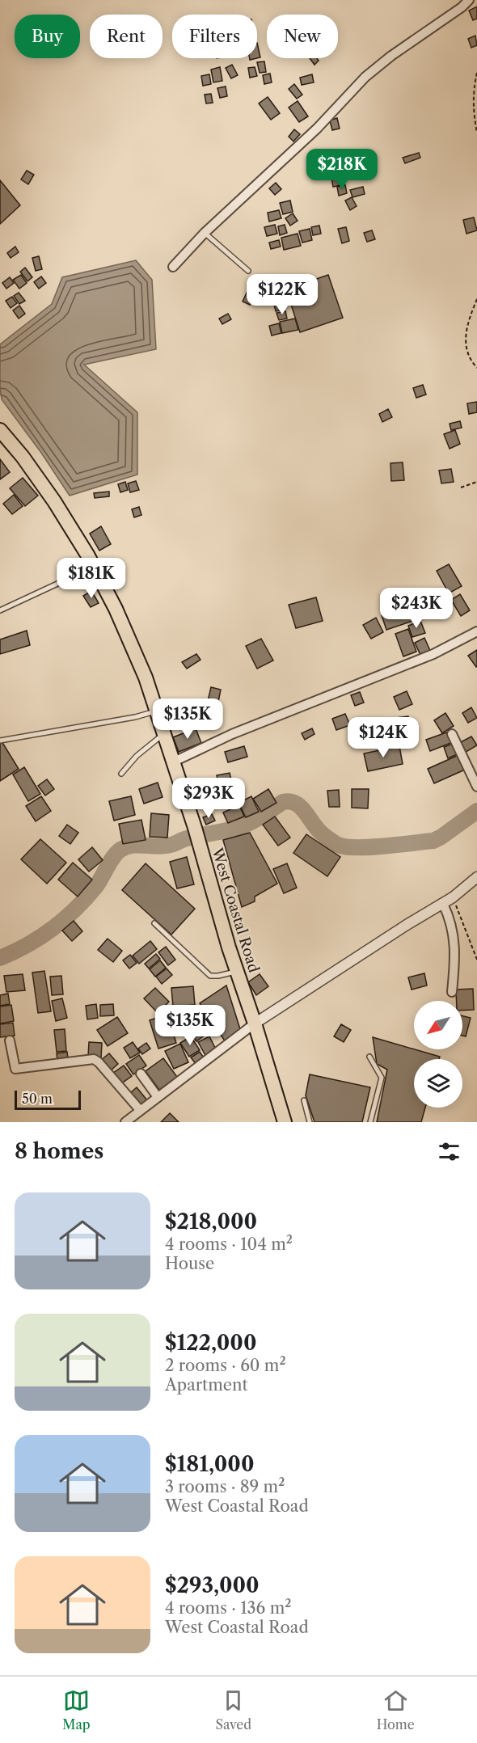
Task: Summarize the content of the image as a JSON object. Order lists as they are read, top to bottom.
{
  "streets": {
    "main road": ["West Coastal Road"]
  },
  "scale_bar": "50 m",
  "north": "bottom left",
  "page": {
    "chip": [
      "Buy",
      "Rent",
      "Filters",
      "New"
    ],
    "price": [
      "$218K",
      "$122K",
      "$181K",
      "$243K",
      "$135K",
      "$124K",
      "$293K",
      "$135K"
    ],
    "scale": "50 m",
    "heading": "8 homes",
    "list": [
      {
        "name": "$218,000",
        "note": "4 rooms · 104 m² · House"
      },
      {
        "name": "$122,000",
        "note": "2 rooms · 60 m² · Apartment"
      },
      {
        "name": "$181,000",
        "note": "3 rooms · 89 m² · West Coastal Road"
      },
      {
        "name": "$293,000",
        "note": "4 rooms · 136 m² · West Coastal Road"
      }
    ],
    "tabs": ["Map", "Saved", "Home"]
  }
}
